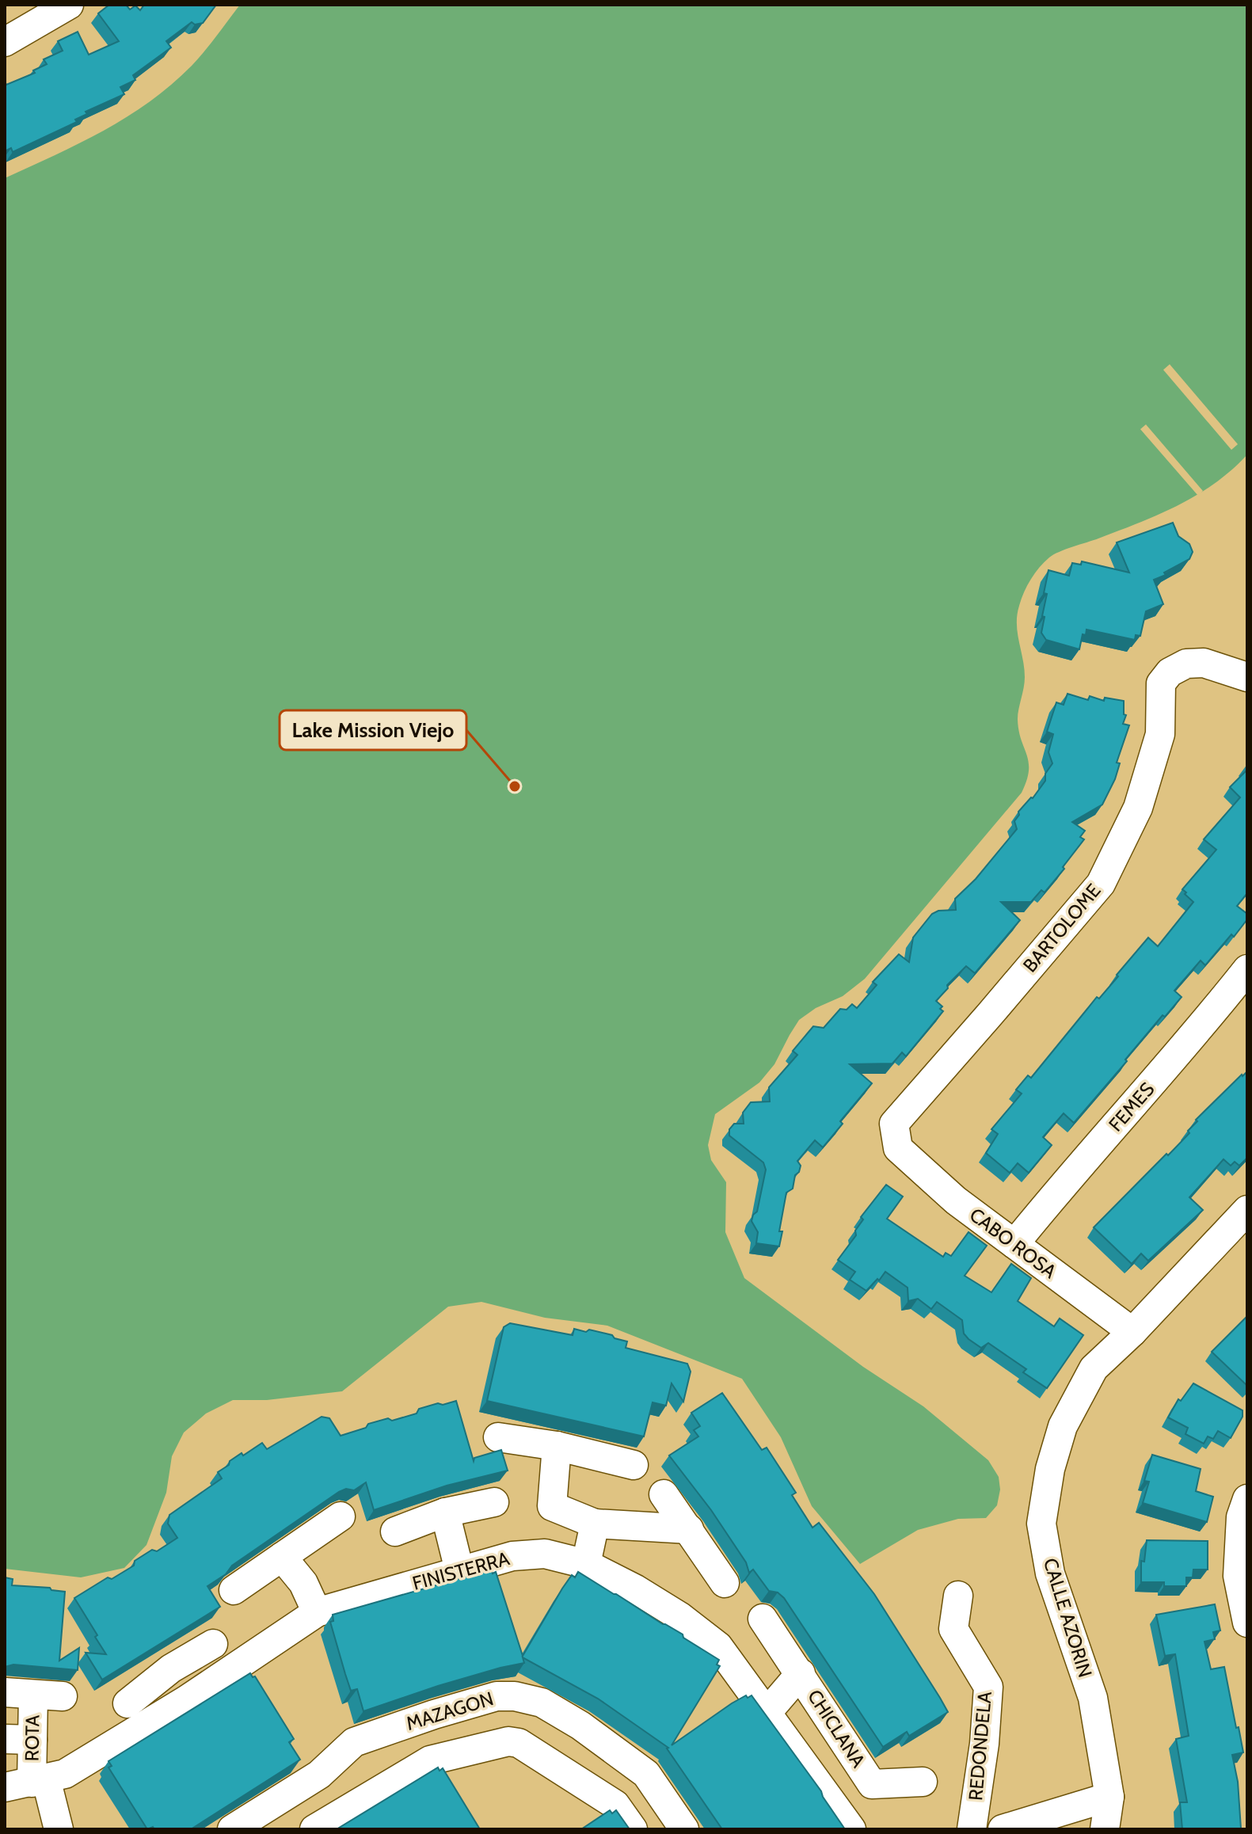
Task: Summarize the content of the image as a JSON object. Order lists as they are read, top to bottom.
{
  "streets": {
    "street": [
      "BARTOLOME",
      "FEMES",
      "CABO ROSA",
      "FINISTERRA",
      "CALLE AZORIN",
      "MAZAGON",
      "CHICLANA",
      "ROTA",
      "REDONDELA"
    ]
  },
  "crossings": [
    ["BARTOLOME", "CABO ROSA"],
    ["FEMES", "CABO ROSA"],
    ["CABO ROSA", "CALLE AZORIN"],
    ["FINISTERRA", "CHICLANA"],
    ["FINISTERRA", "ROTA"]
  ],
  "places": ["Lake Mission Viejo"]
}
